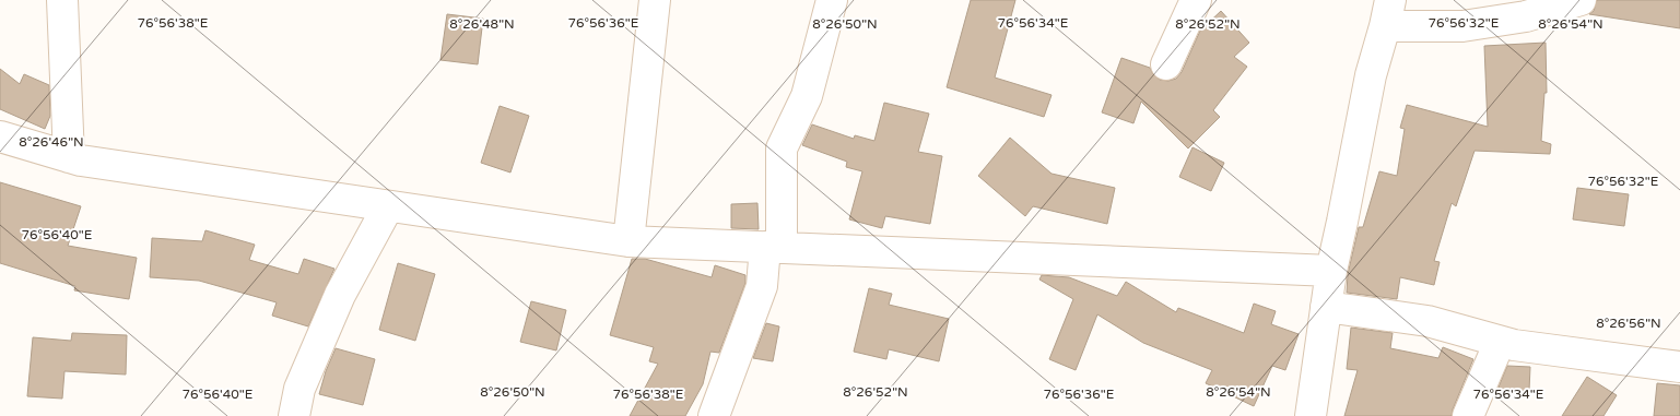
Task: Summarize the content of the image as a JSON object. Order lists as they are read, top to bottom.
{
  "coordinates": [
    "76°56'38\"E",
    "76°56'36\"E",
    "76°56'34\"E",
    "76°56'32\"E",
    "8°26'48\"N",
    "8°26'50\"N",
    "8°26'52\"N",
    "8°26'54\"N",
    "8°26'46\"N",
    "76°56'40\"E",
    "8°26'56\"N"
  ]
}
